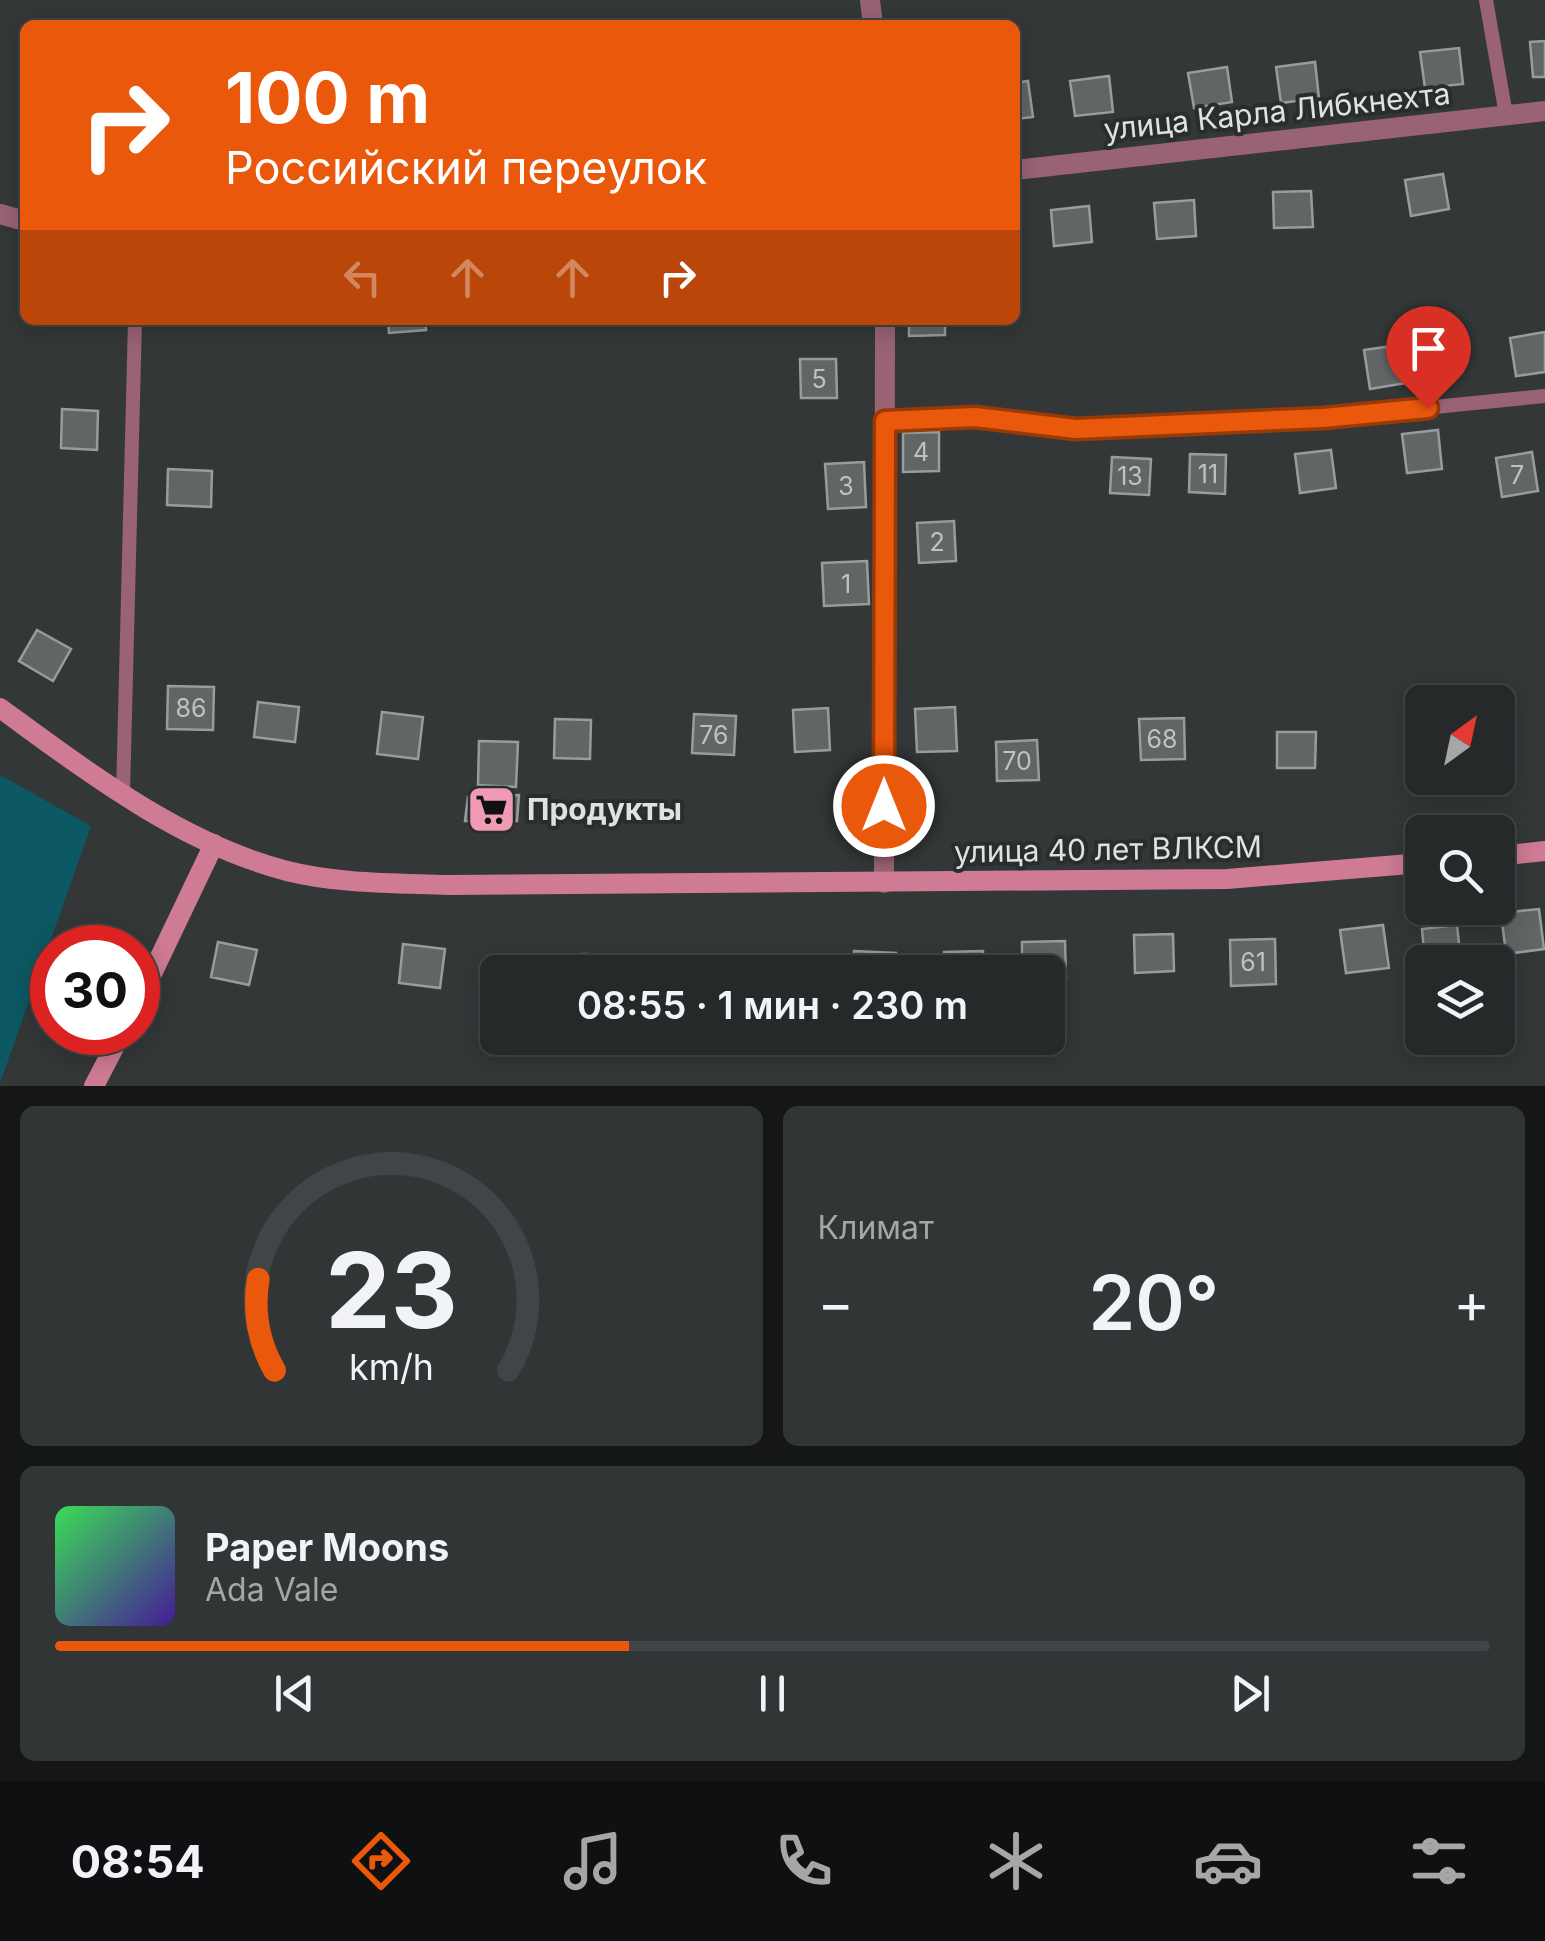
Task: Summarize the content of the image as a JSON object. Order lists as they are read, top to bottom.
{
  "streets": {
    "street": ["улица Карла Либкнехта", "улица 40 лет ВЛКСМ"]
  },
  "places": {
    "supermarket": ["Продукты"]
  },
  "house_numbers": [
    "5",
    "4",
    "11",
    "7",
    "13",
    "3",
    "2",
    "1",
    "86",
    "76",
    "68",
    "70",
    "61"
  ],
  "north": "top right",
  "page": {
    "turn": ["100 m", "Российский переулок"],
    "limit": "30",
    "trip": "08:55 · 1 мин · 230 m",
    "tile": "Климат",
    "heat": ["−", "20°", "+"],
    "song": ["Paper Moons", "Ada Vale"],
    "tabs": "08:54",
    "gauge": ["23", "km/h"]
  }
}
